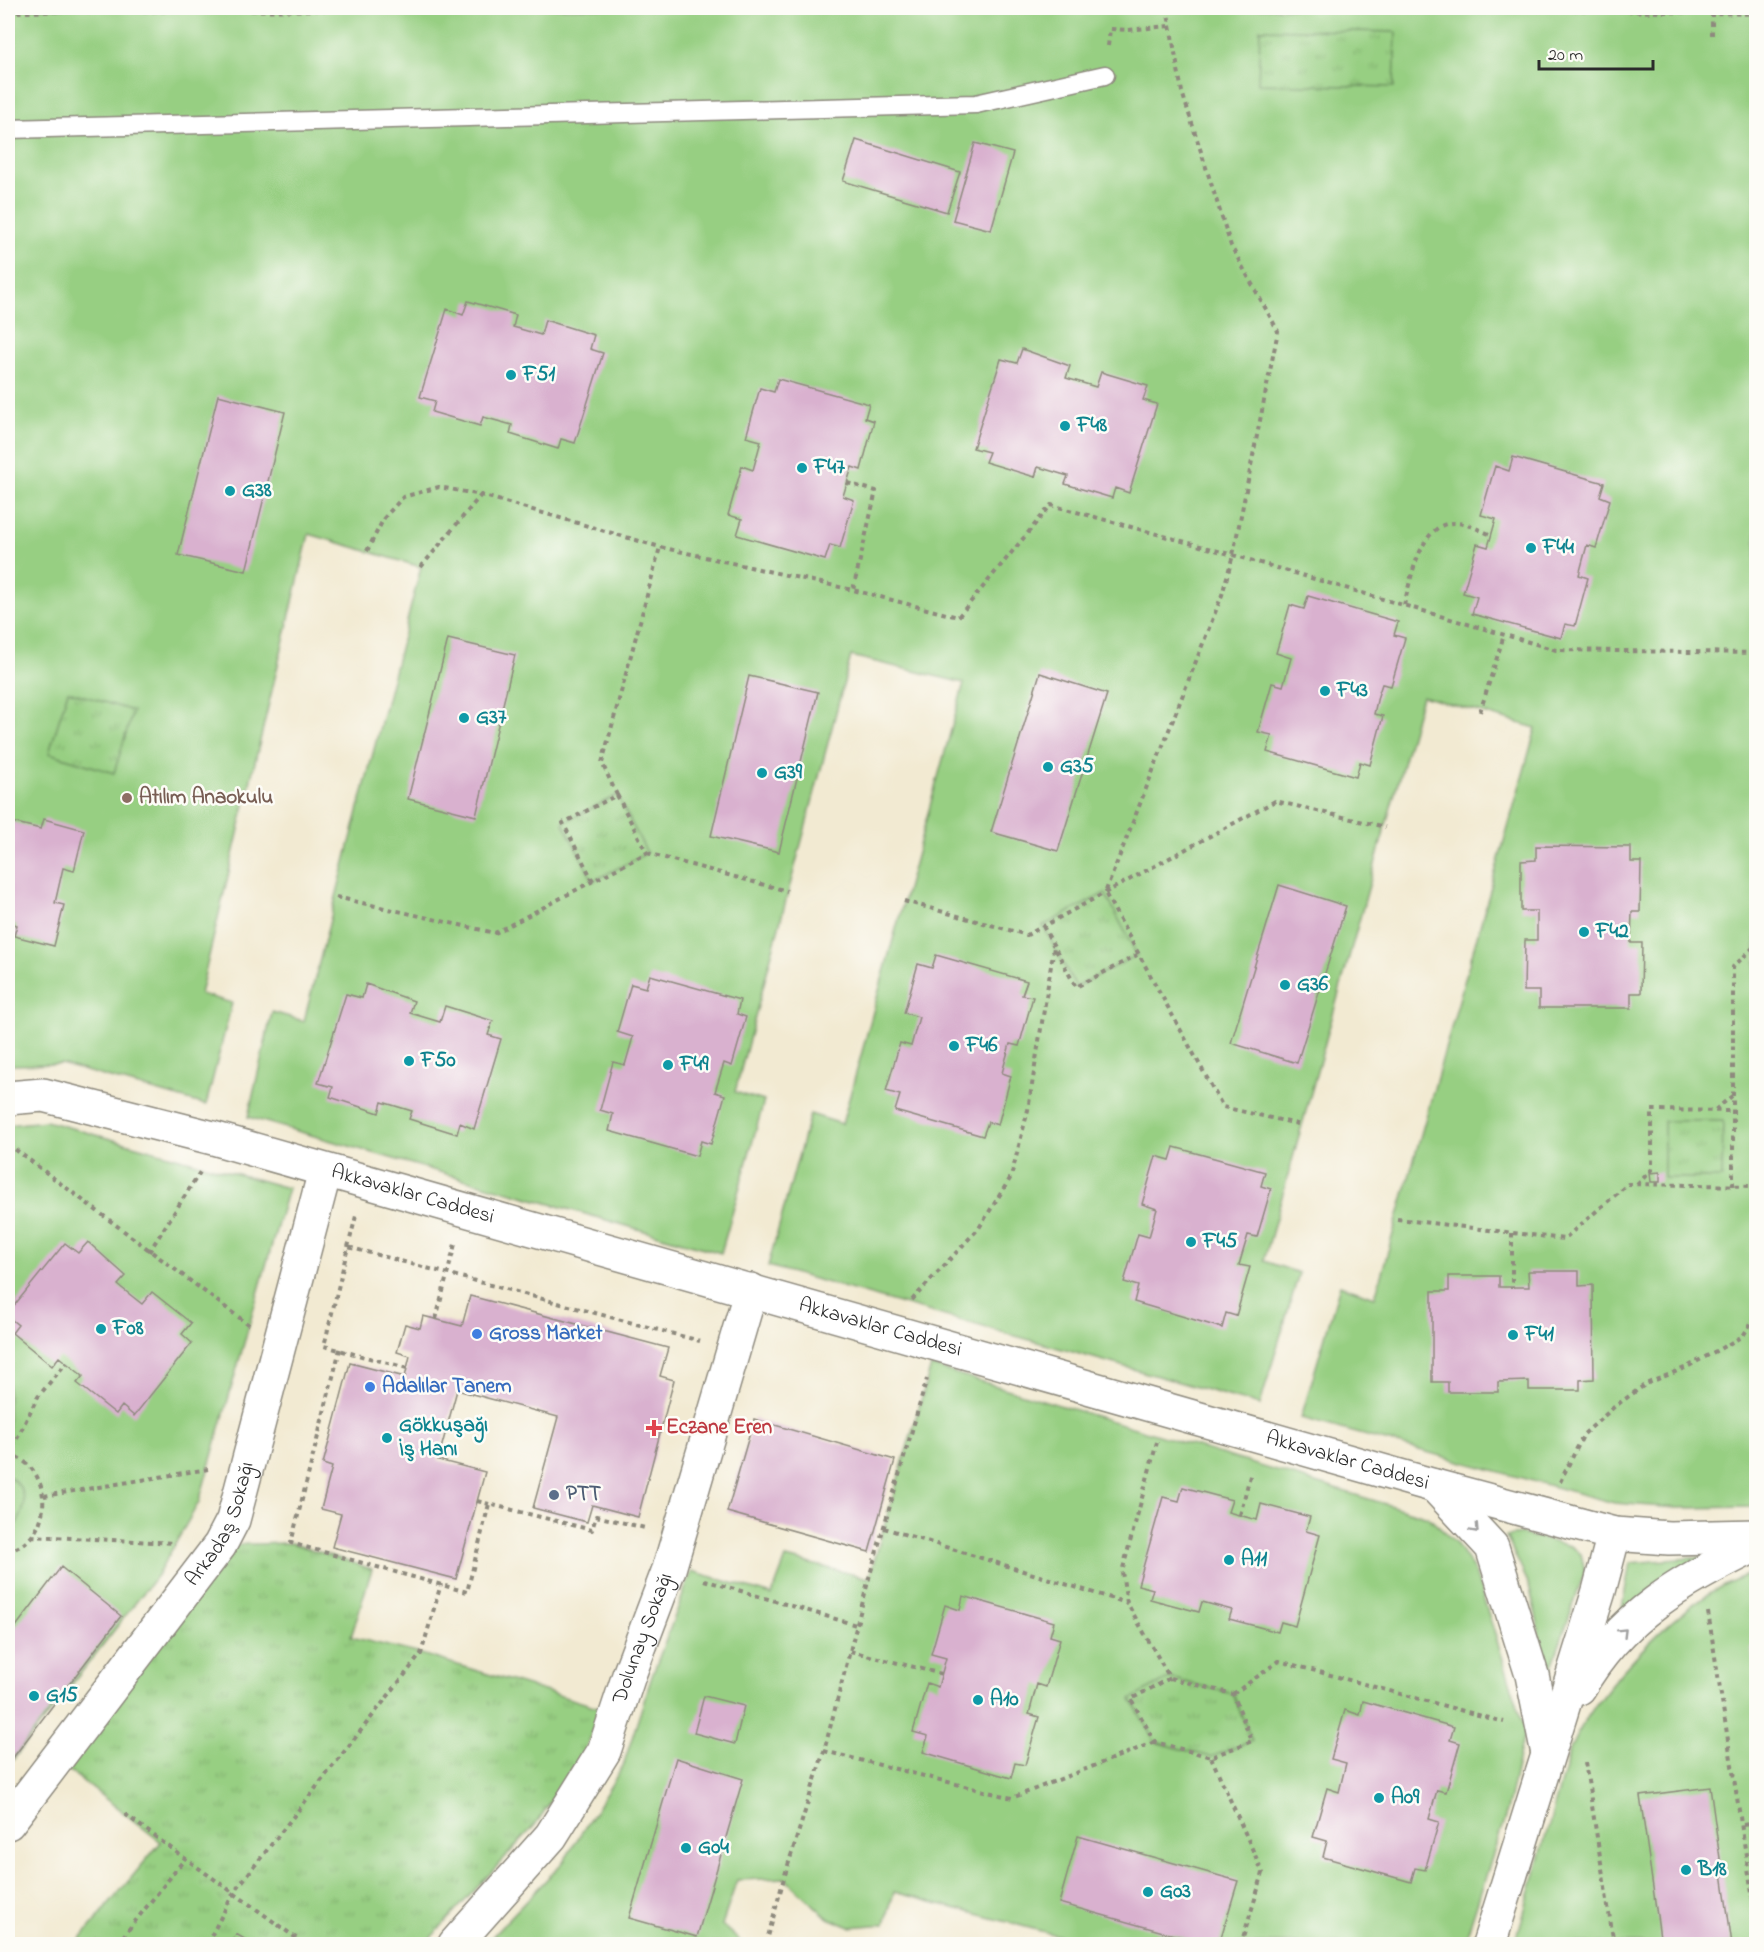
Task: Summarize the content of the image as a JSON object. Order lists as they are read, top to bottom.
{
  "streets": {
    "street": ["Akkavaklar Caddesi", "Arkadaş Sokağı", "Dolunay Sokağı"]
  },
  "crossings": [
    ["Akkavaklar Caddesi", "Arkadaş Sokağı"],
    ["Akkavaklar Caddesi", "Dolunay Sokağı"]
  ],
  "places": {
    "other": [
      "F51",
      "F48",
      "F47",
      "G38",
      "F44",
      "F43",
      "G37",
      "G35",
      "G39",
      "Atılım Anaokulu",
      "F42",
      "G36",
      "F46",
      "F50",
      "F49",
      "F45",
      "F08",
      "Gross Market",
      "F41",
      "Adalılar Tanem",
      "Gökkuşağı İş Hanı",
      "PTT",
      "A11",
      "G15",
      "A10",
      "A09",
      "G04",
      "B18",
      "G03"
    ],
    "health": ["Eczane Eren"]
  },
  "scale_bar": "20 m"
}
